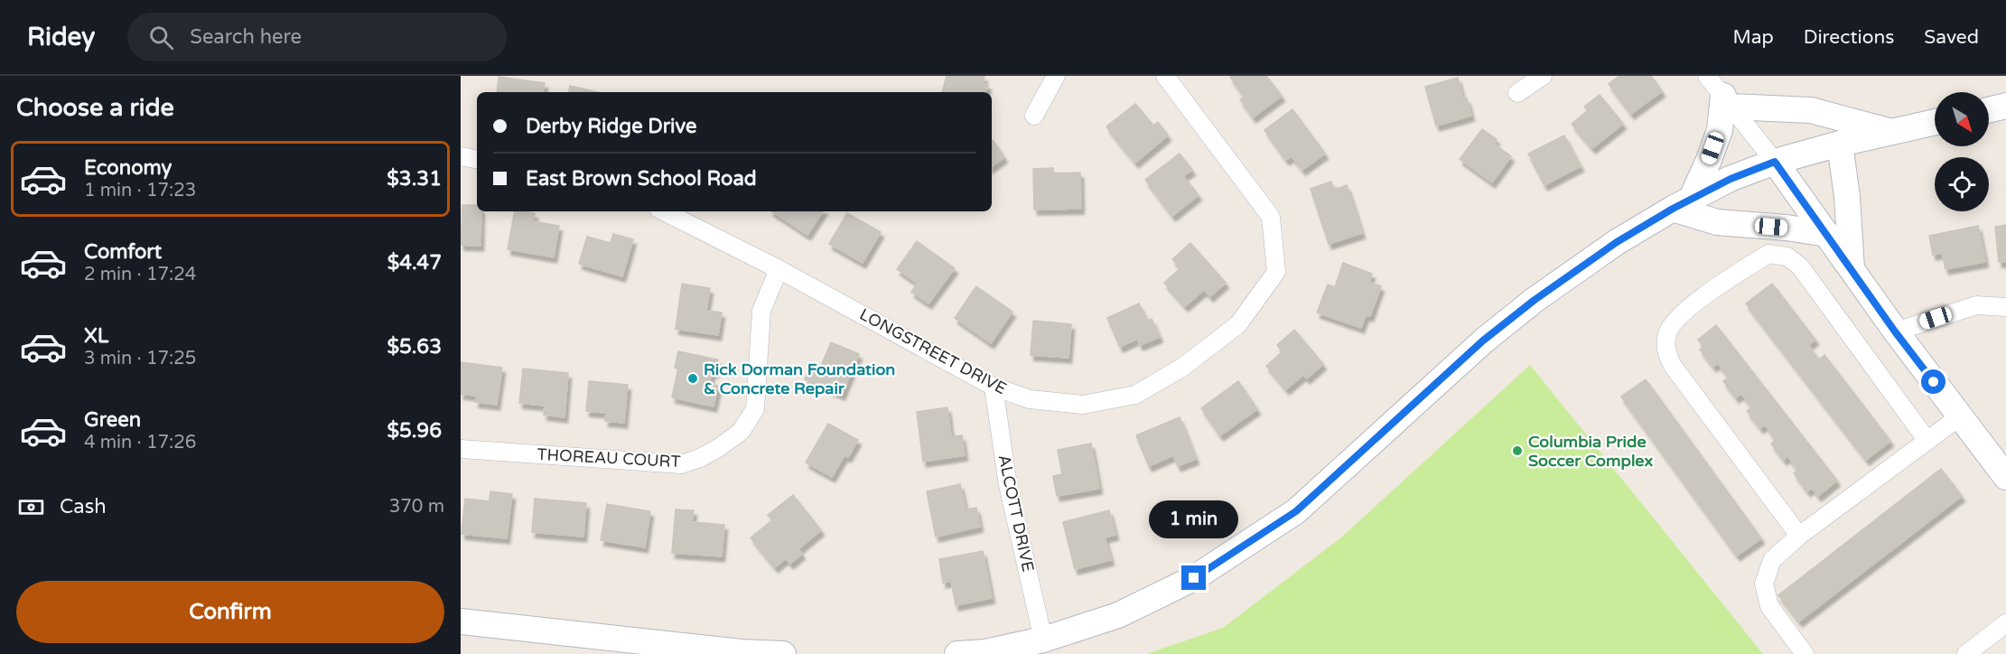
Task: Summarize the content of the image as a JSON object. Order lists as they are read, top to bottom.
{
  "streets": {
    "street": ["LONGSTREET DRIVE", "THOREAU COURT", "ALCOTT DRIVE"]
  },
  "crossings": [
    ["LONGSTREET DRIVE", "THOREAU COURT"],
    ["LONGSTREET DRIVE", "ALCOTT DRIVE"]
  ],
  "places": ["Rick Dorman Foundation & Concrete Repair", "Columbia Pride Soccer Complex"],
  "north": "bottom right",
  "page": {
    "header": "Ridey",
    "search": "Search here",
    "nav": ["Map", "Directions", "Saved"],
    "heading": "Choose a ride",
    "banner": ["Derby Ridge Drive", "East Brown School Road"],
    "list": [
      {
        "name": "Economy",
        "note": "1 min · 17:23",
        "value": "$3.31"
      },
      {
        "name": "Comfort",
        "note": "2 min · 17:24",
        "value": "$4.47"
      },
      {
        "name": "XL",
        "note": "3 min · 17:25",
        "value": "$5.63"
      },
      {
        "name": "Green",
        "note": "4 min · 17:26",
        "value": "$5.96"
      }
    ],
    "pay": ["Cash", "370 m"],
    "bubble": "1 min",
    "buttons": "Confirm"
  }
}
